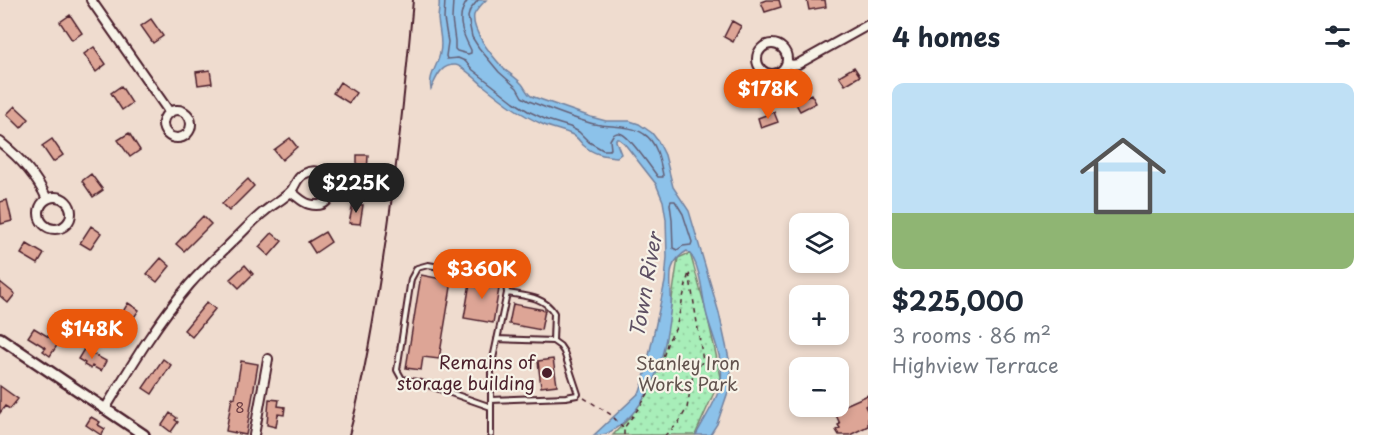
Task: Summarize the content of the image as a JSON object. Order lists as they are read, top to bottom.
{
  "water": ["Town River"],
  "parks": ["Stanley Iron Works Park"],
  "places": ["Remains of storage building"],
  "house_numbers": ["8"],
  "page": {
    "heading": "4 homes",
    "price": [
      "$178K",
      "$225K",
      "$360K",
      "$148K"
    ],
    "list": [
      {
        "name": "$225,000",
        "note": "3 rooms · 86 m² · Highview Terrace"
      }
    ],
    "map_buttons": ["+", "−"]
  }
}
